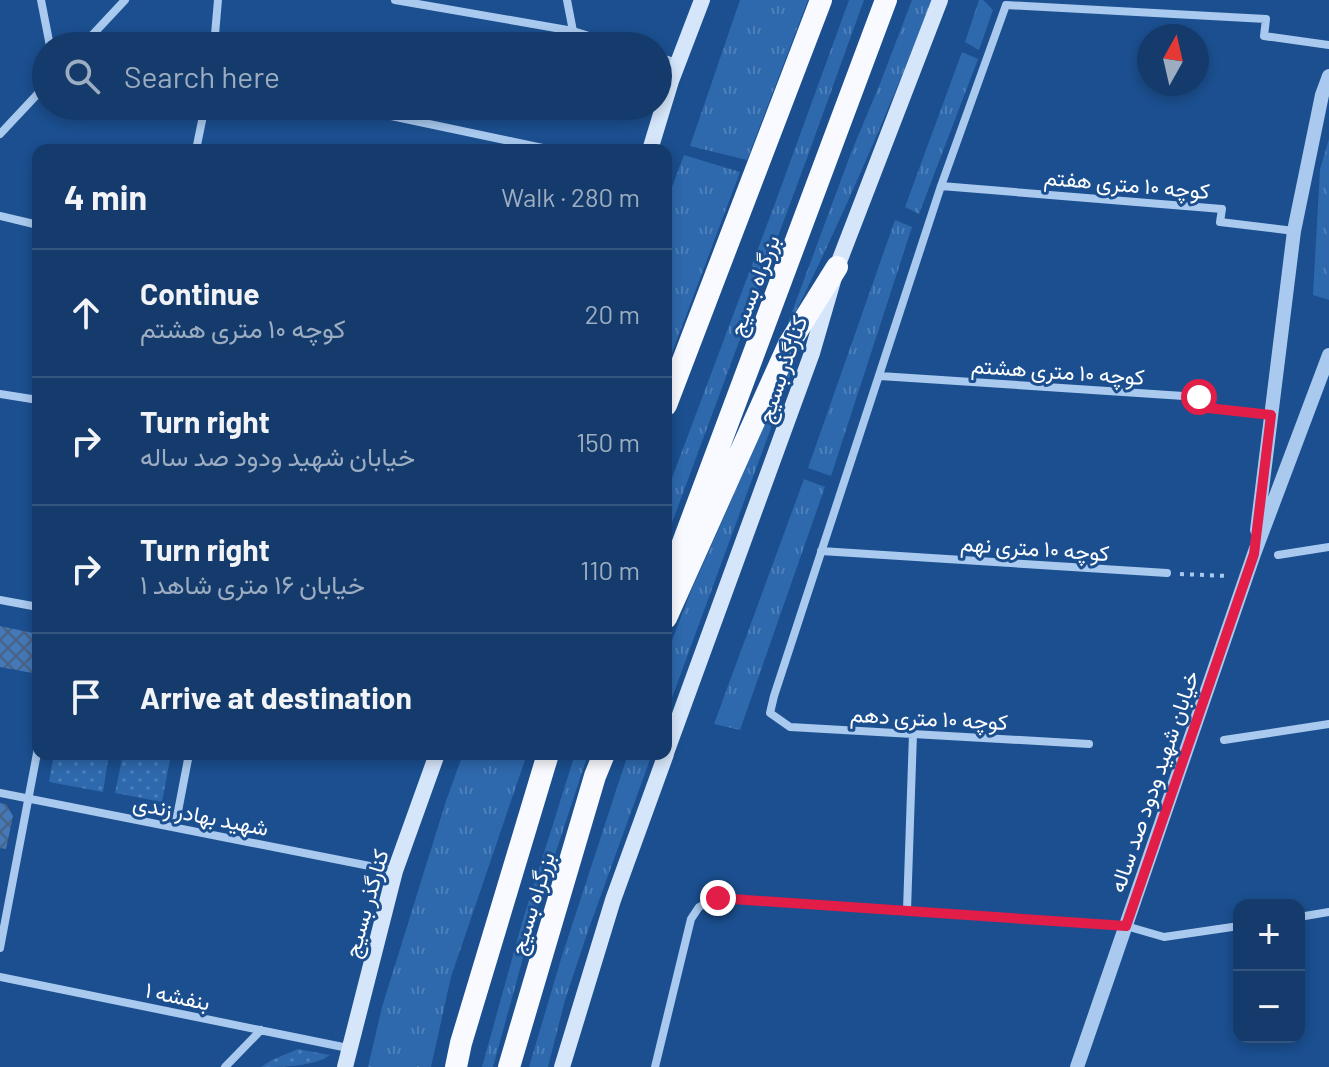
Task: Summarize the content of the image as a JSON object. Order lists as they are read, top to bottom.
{
  "streets": {
    "highway": ["بزرگراه بسیج"],
    "main road": ["کنارگذر بسیج"],
    "street": [
      "کوچه ۱۰ متری هفتم",
      "کوچه ۱۰ متری هشتم",
      "کوچه ۱۰ متری نهم",
      "کوچه ۱۰ متری دهم",
      "خیابان شهید ودود صد ساله",
      "شهید بهادر زندی",
      "بنفشه ۱"
    ]
  },
  "crossings": [
    ["کوچه ۱۰ متری هفتم", "خیابان شهید ودود صد ساله"],
    ["کنارگذر بسیج", "شهید بهادر زندی"],
    ["کنارگذر بسیج", "بنفشه ۱"],
    ["کوچه ۱۰ متری نهم", "کوچه ۱۰ متری دهم"]
  ],
  "north": "top",
  "page": {
    "search": "Search here",
    "heading": ["4 min", "Walk · 280 m"],
    "list": [
      ["Continue", "کوچه ۱۰ متری هشتم", "20 m"],
      ["Turn right", "خیابان شهید ودود صد ساله", "150 m"],
      ["Turn right", "خیابان ۱۶ متری شاهد ۱", "110 m"],
      "Arrive at destination"
    ],
    "map_buttons": ["+", "−"]
  }
}
